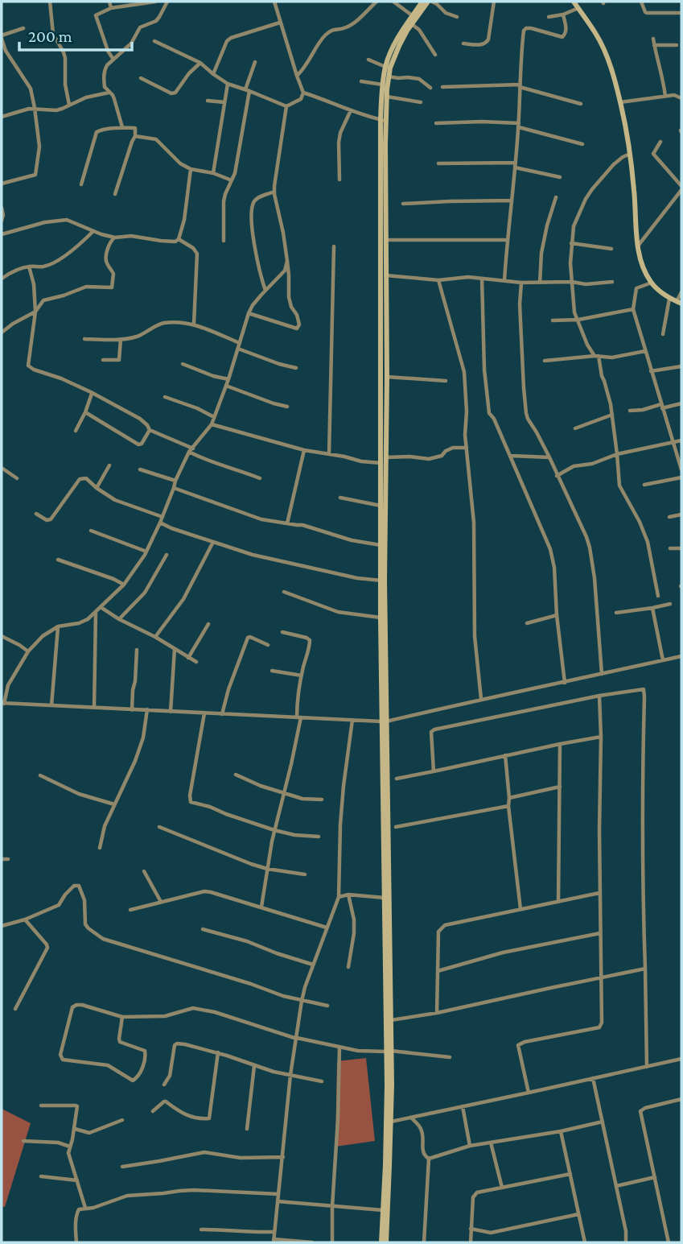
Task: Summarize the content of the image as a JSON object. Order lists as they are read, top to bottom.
{
  "scale_bar": "200 m"
}
